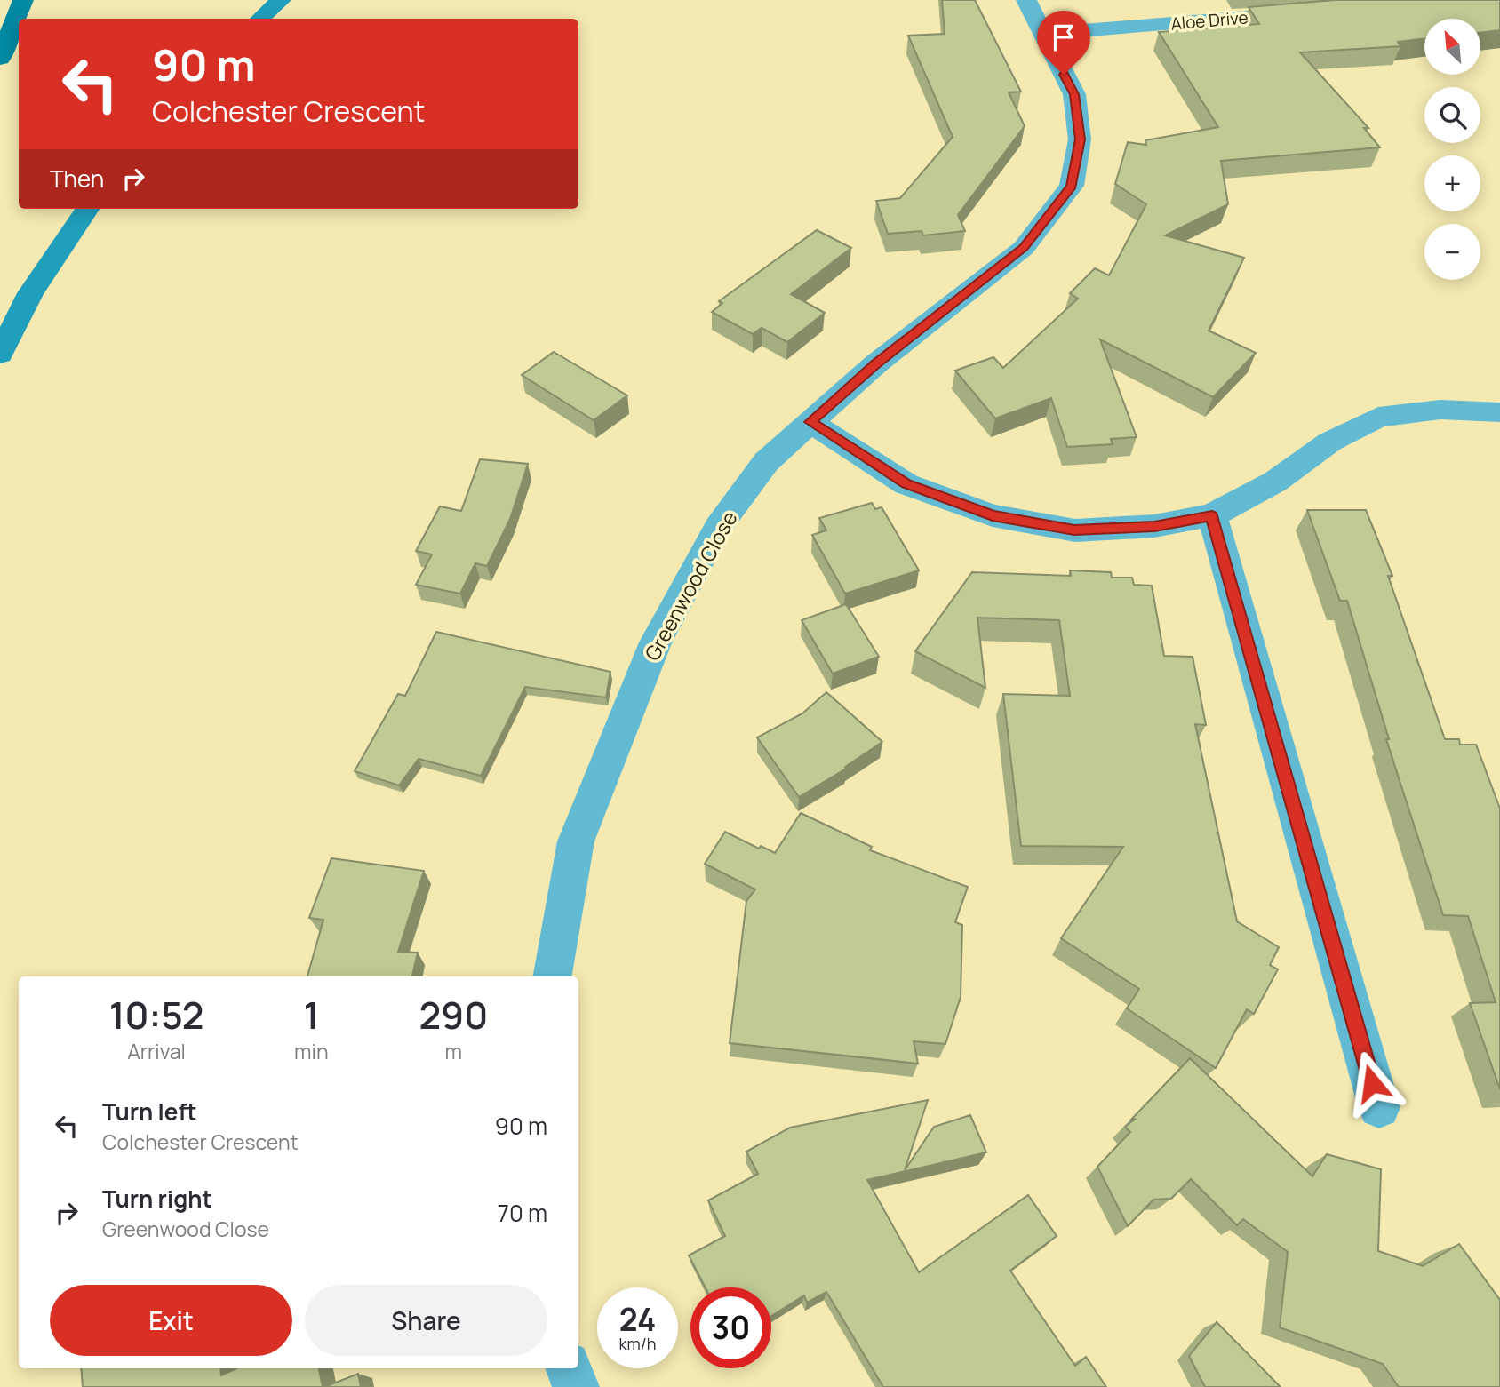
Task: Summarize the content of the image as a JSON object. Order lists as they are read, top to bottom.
{
  "streets": {
    "street": ["Aloe Drive", "Greenwood Close"]
  },
  "crossings": [
    ["Aloe Drive", "Greenwood Close"]
  ],
  "north": "top left",
  "page": {
    "map_buttons": ["+", "−"],
    "turn": ["90 m", "Colchester Crescent"],
    "then": "Then",
    "eta": [
      "10:52",
      "Arrival",
      "1",
      "min",
      "290",
      "m"
    ],
    "list": [
      {
        "name": "Turn left",
        "note": "Colchester Crescent",
        "value": "90 m"
      },
      {
        "name": "Turn right",
        "note": "Greenwood Close",
        "value": "70 m"
      }
    ],
    "buttons": ["Exit", "Share"],
    "speed": "24 km/h",
    "limit": "30"
  }
}
